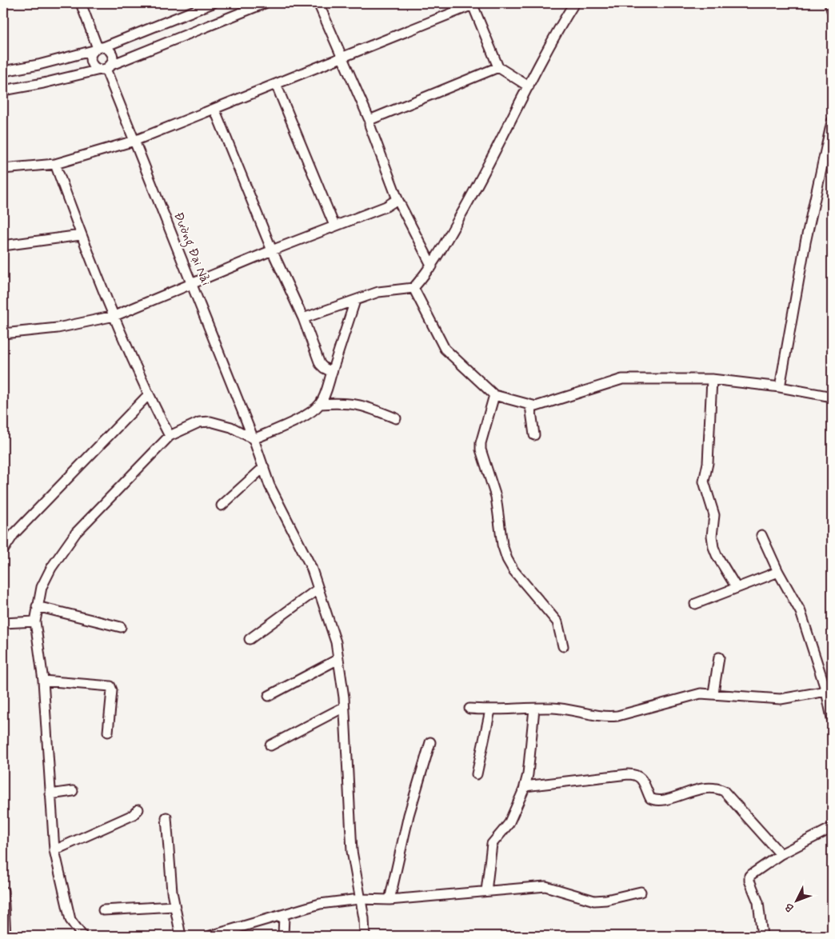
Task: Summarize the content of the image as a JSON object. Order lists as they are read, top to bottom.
{
  "streets": {
    "street": ["Đường Đại Nải"]
  },
  "north": "bottom left"
}
